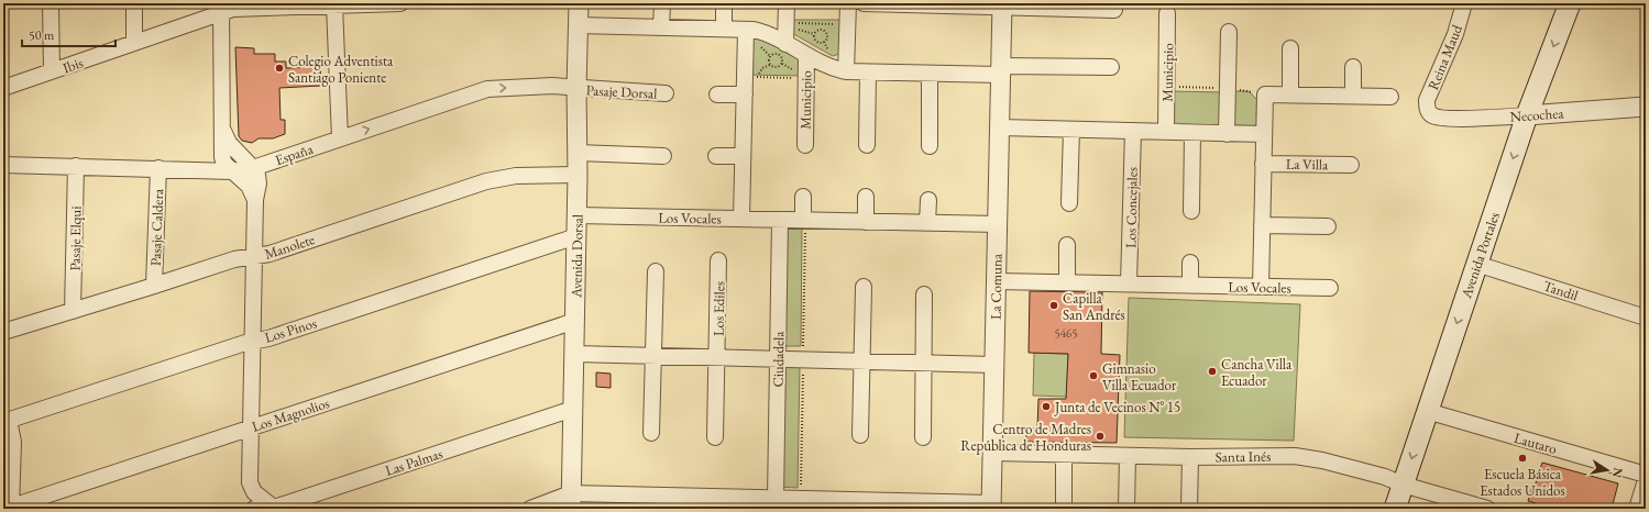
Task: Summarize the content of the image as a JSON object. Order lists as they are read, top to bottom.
{
  "streets": {
    "main road": ["Avenida Portales"],
    "street": [
      "Reina Maud",
      "Ibis",
      "Municipio",
      "Pasaje Dorsal",
      "Necochea",
      "España",
      "La Villa",
      "Los Concejales",
      "Los Vocales",
      "Pasaje Caldera",
      "Pasaje Elqui",
      "Manolete",
      "Avenida Dorsal",
      "La Comuna",
      "Tandil",
      "Los Ediles",
      "Los Pinos",
      "Ciudadela",
      "Los Magnolios",
      "Lautaro",
      "Santa Inés",
      "Las Palmas"
    ]
  },
  "crossings": [
    ["Reina Maud", "Necochea"],
    ["Municipio", "Avenida Dorsal"],
    ["Municipio", "La Comuna"],
    ["Pasaje Dorsal", "España"],
    ["Pasaje Dorsal", "Avenida Dorsal"],
    ["Necochea", "Avenida Portales"],
    ["España", "Pasaje Caldera"],
    ["España", "Pasaje Elqui"],
    ["España", "Avenida Dorsal"],
    ["Los Concejales", "Los Vocales"],
    ["Los Vocales", "Avenida Dorsal"],
    ["Los Vocales", "La Comuna"],
    ["Los Vocales", "Ciudadela"],
    ["Pasaje Caldera", "Manolete"],
    ["Pasaje Elqui", "Manolete"],
    ["Manolete", "Avenida Dorsal"],
    ["Avenida Portales", "Tandil"],
    ["Avenida Portales", "Lautaro"],
    ["Avenida Portales", "Santa Inés"],
    ["Avenida Dorsal", "Los Ediles"],
    ["Avenida Dorsal", "Los Pinos"],
    ["Avenida Dorsal", "Los Magnolios"],
    ["Avenida Dorsal", "Las Palmas"],
    ["La Comuna", "Los Ediles"],
    ["La Comuna", "Santa Inés"],
    ["Los Ediles", "Ciudadela"]
  ],
  "one_way": ["España", "Avenida Portales"],
  "places": [
    "Colegio Adventista Santiago Poniente",
    "Capilla San Andrés",
    "Cancha Villa Ecuador",
    "Gimnasio Villa Ecuador",
    "Junta de Vecinos N° 15",
    "Centro de Madres República de Honduras",
    "Escuela Básica Estados Unidos"
  ],
  "house_numbers": ["5465"],
  "scale_bar": "50 m",
  "north": "right"
}
